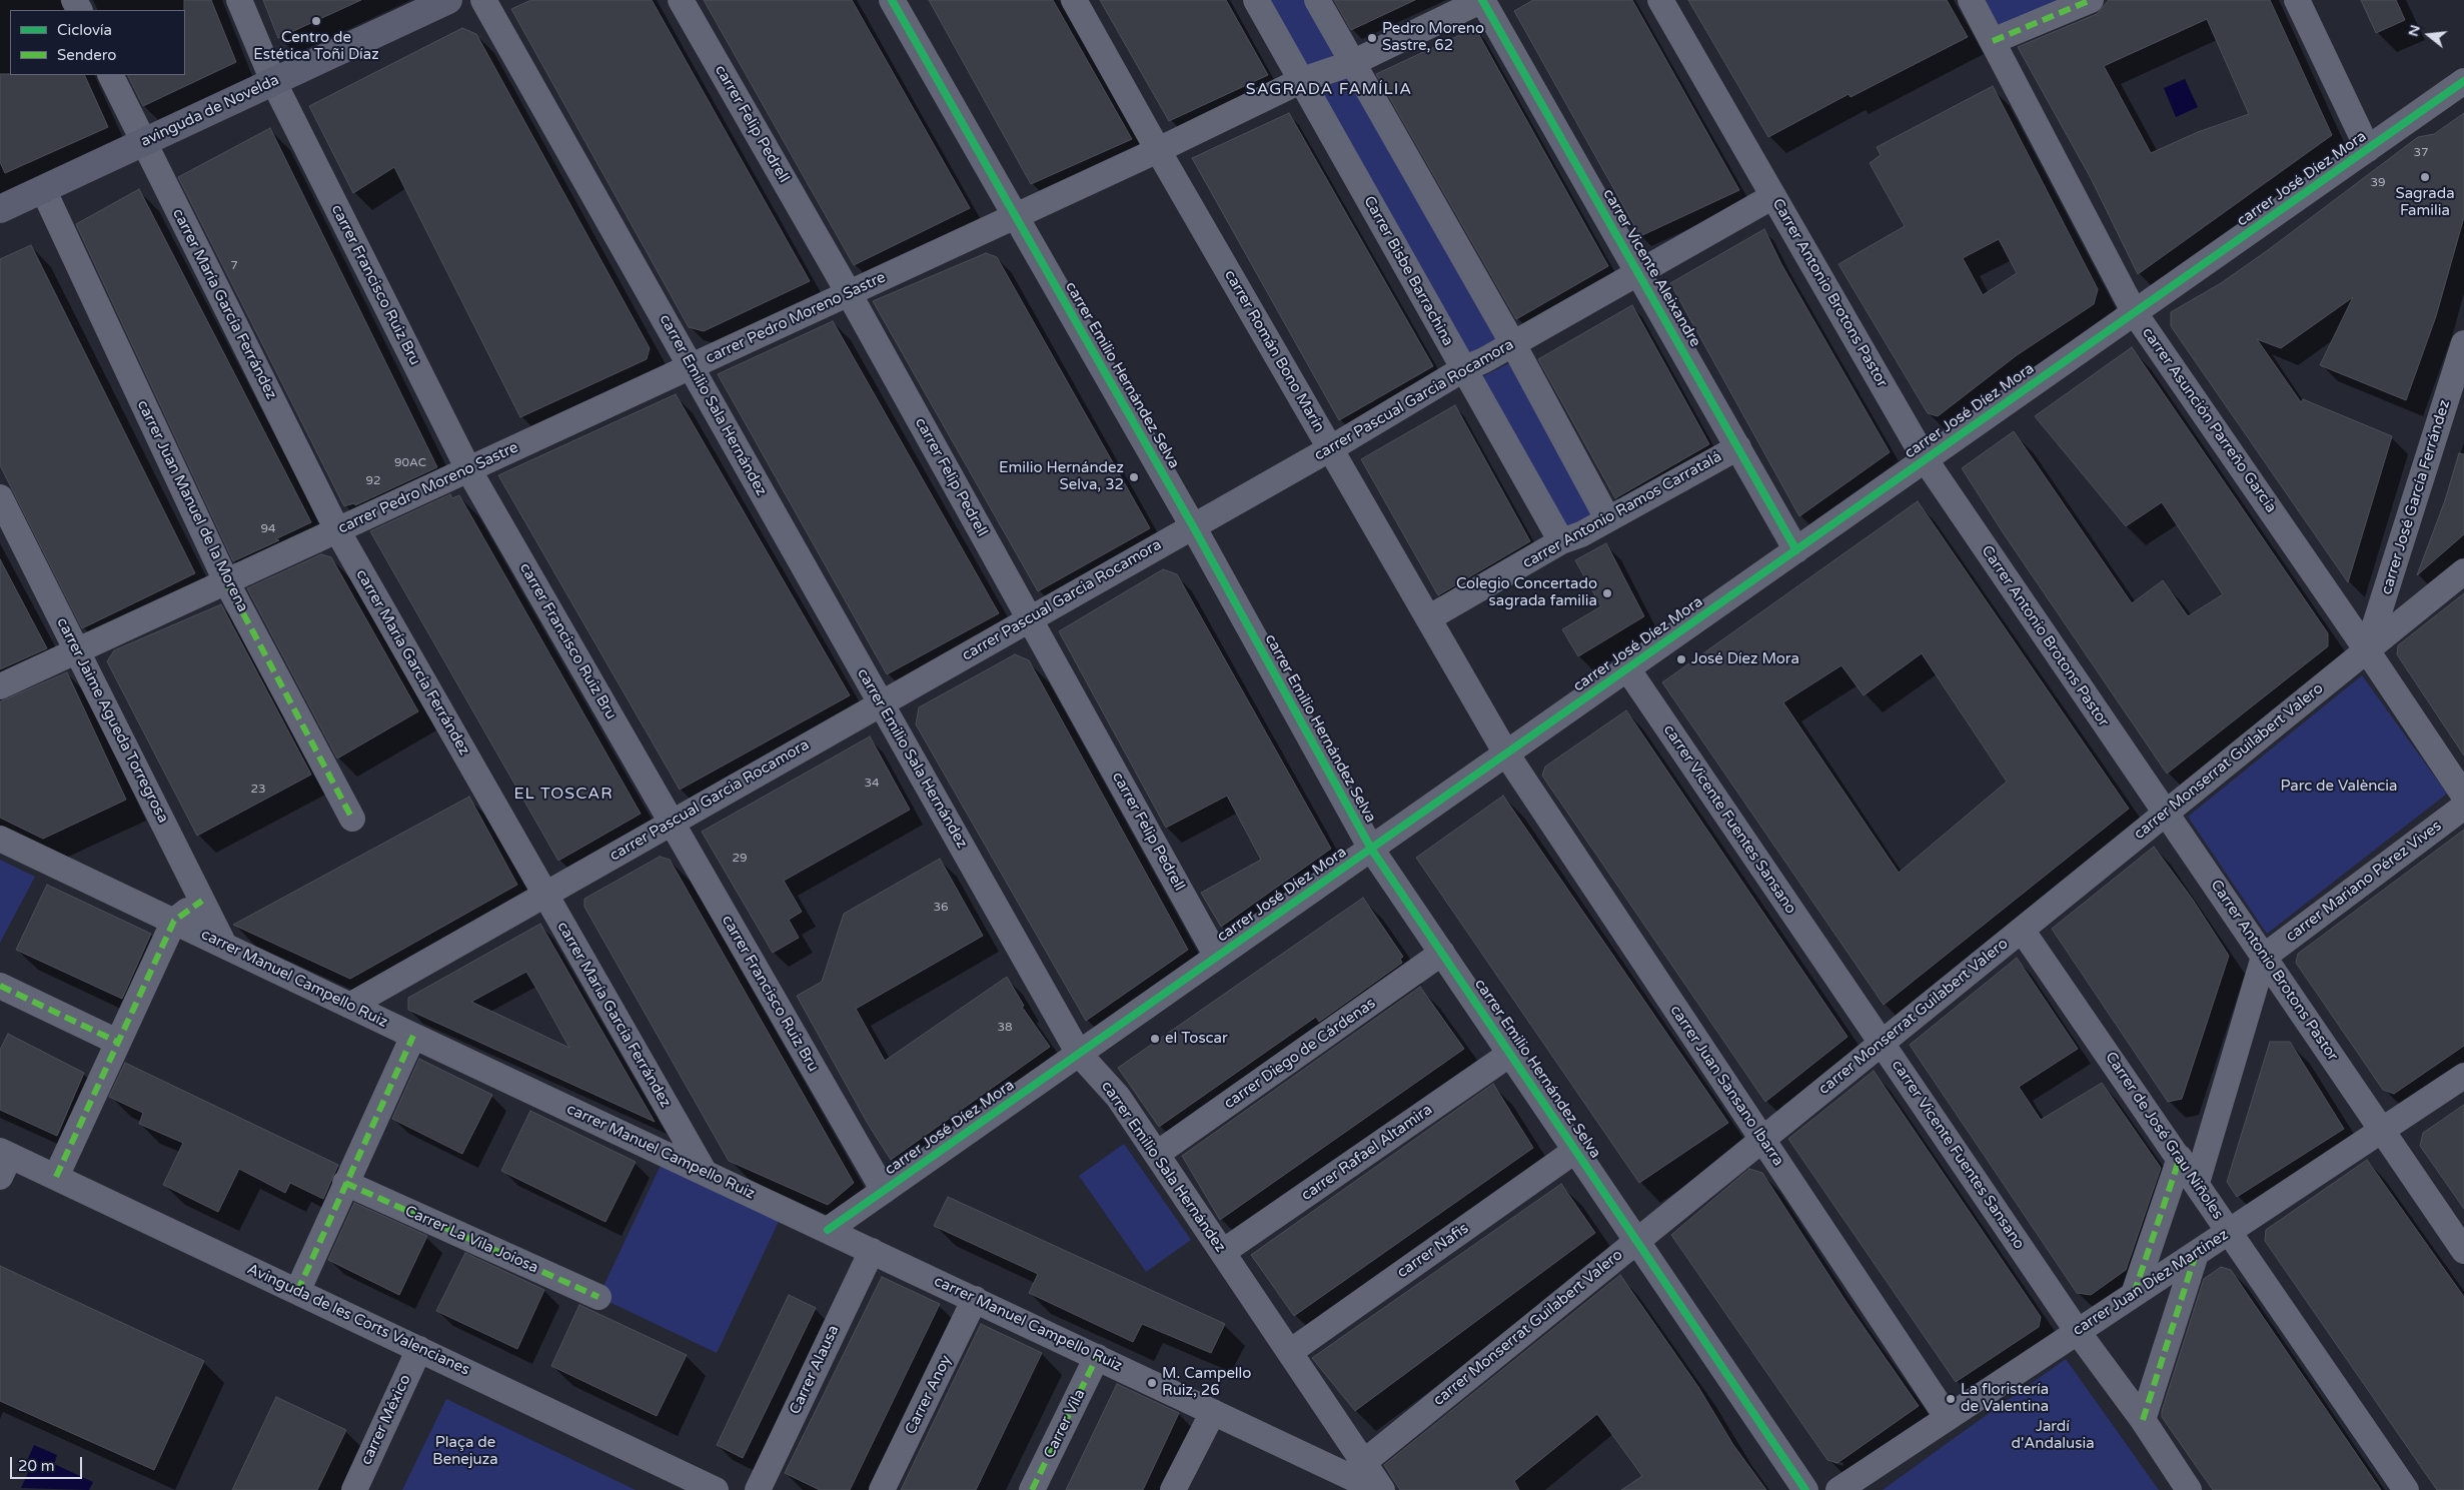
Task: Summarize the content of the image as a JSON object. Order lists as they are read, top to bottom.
{
  "streets": {
    "main road": ["avinguda de Novelda"],
    "street": [
      "carrer Felip Pedrell",
      "carrer José Díez Mora",
      "carrer Vicente Aleixandre",
      "Carrer Bisbe Barrachina",
      "carrer Francisco Ruiz Bru",
      "Carrer Antonio Brotons Pastor",
      "carrer María García Ferrández",
      "carrer Pedro Moreno Sastre",
      "carrer Román Bono Marín",
      "carrer Emilio Hernández Selva",
      "carrer Pascual Garcia Rocamora",
      "carrer Emilio Sala Hernández",
      "carrer Asunción Parreño García",
      "carrer José García Ferrández",
      "carrer Juan Manuel de la Morena",
      "carrer Antonio Ramos Carratalá",
      "carrer Jaime Agueda Torregrosa",
      "carrer Monserrat Guilabert Valero",
      "carrer Vicente Fuentes Sansano",
      "carrer Mariano Pérez Vives",
      "carrer Manuel Campello Ruiz",
      "carrer Diego de Cárdenas",
      "carrer Juan Sansano Ibarra",
      "Carrer de José Grau Niñoles",
      "carrer Rafael Altamira",
      "Carrer La Vila Joiosa",
      "carrer Nafis",
      "carrer Juan Díez Martínez",
      "Avinguda de les Corts Valencianes",
      "Carrer Alausa",
      "Carrer Anoy",
      "carrer México",
      "Carrer Vila"
    ]
  },
  "crossings": [
    ["avinguda de Novelda", "carrer Francisco Ruiz Bru"],
    ["avinguda de Novelda", "carrer María García Ferrández"],
    ["avinguda de Novelda", "carrer Juan Manuel de la Morena"],
    ["carrer Felip Pedrell", "carrer José Díez Mora"],
    ["carrer Felip Pedrell", "carrer Pedro Moreno Sastre"],
    ["carrer Felip Pedrell", "carrer Pascual Garcia Rocamora"],
    ["carrer José Díez Mora", "carrer Vicente Aleixandre"],
    ["carrer José Díez Mora", "carrer Francisco Ruiz Bru"],
    ["carrer José Díez Mora", "Carrer Antonio Brotons Pastor"],
    ["carrer José Díez Mora", "carrer Román Bono Marín"],
    ["carrer José Díez Mora", "carrer Emilio Hernández Selva"],
    ["carrer José Díez Mora", "carrer Emilio Sala Hernández"],
    ["carrer José Díez Mora", "carrer Asunción Parreño García"],
    ["carrer José Díez Mora", "carrer Vicente Fuentes Sansano"],
    ["carrer José Díez Mora", "carrer Manuel Campello Ruiz"],
    ["carrer José Díez Mora", "carrer Juan Sansano Ibarra"],
    ["carrer Vicente Aleixandre", "carrer Pedro Moreno Sastre"],
    ["carrer Vicente Aleixandre", "carrer Pascual Garcia Rocamora"],
    ["carrer Vicente Aleixandre", "carrer Antonio Ramos Carratalá"],
    ["Carrer Bisbe Barrachina", "carrer Pedro Moreno Sastre"],
    ["Carrer Bisbe Barrachina", "carrer Pascual Garcia Rocamora"],
    ["Carrer Bisbe Barrachina", "carrer Antonio Ramos Carratalá"],
    ["carrer Francisco Ruiz Bru", "carrer Pedro Moreno Sastre"],
    ["carrer Francisco Ruiz Bru", "carrer Pascual Garcia Rocamora"],
    ["Carrer Antonio Brotons Pastor", "carrer Pascual Garcia Rocamora"],
    ["Carrer Antonio Brotons Pastor", "carrer Monserrat Guilabert Valero"],
    ["Carrer Antonio Brotons Pastor", "carrer Mariano Pérez Vives"],
    ["Carrer Antonio Brotons Pastor", "carrer Juan Díez Martínez"],
    ["carrer María García Ferrández", "carrer Pedro Moreno Sastre"],
    ["carrer María García Ferrández", "carrer Pascual Garcia Rocamora"],
    ["carrer María García Ferrández", "carrer Manuel Campello Ruiz"],
    ["carrer Pedro Moreno Sastre", "carrer Román Bono Marín"],
    ["carrer Pedro Moreno Sastre", "carrer Emilio Hernández Selva"],
    ["carrer Pedro Moreno Sastre", "carrer Emilio Sala Hernández"],
    ["carrer Pedro Moreno Sastre", "carrer Juan Manuel de la Morena"],
    ["carrer Pedro Moreno Sastre", "carrer Jaime Agueda Torregrosa"],
    ["carrer Román Bono Marín", "carrer Pascual Garcia Rocamora"],
    ["carrer Román Bono Marín", "carrer Antonio Ramos Carratalá"],
    ["carrer Román Bono Marín", "carrer Juan Sansano Ibarra"],
    ["carrer Emilio Hernández Selva", "carrer Pascual Garcia Rocamora"],
    ["carrer Emilio Hernández Selva", "carrer Monserrat Guilabert Valero"],
    ["carrer Emilio Hernández Selva", "carrer Diego de Cárdenas"],
    ["carrer Emilio Hernández Selva", "carrer Rafael Altamira"],
    ["carrer Emilio Hernández Selva", "carrer Nafis"],
    ["carrer Pascual Garcia Rocamora", "carrer Emilio Sala Hernández"],
    ["carrer Pascual Garcia Rocamora", "carrer Manuel Campello Ruiz"],
    ["carrer Emilio Sala Hernández", "carrer Monserrat Guilabert Valero"],
    ["carrer Emilio Sala Hernández", "carrer Diego de Cárdenas"],
    ["carrer Emilio Sala Hernández", "carrer Rafael Altamira"],
    ["carrer Emilio Sala Hernández", "carrer Nafis"],
    ["carrer Asunción Parreño García", "carrer José García Ferrández"],
    ["carrer Asunción Parreño García", "carrer Monserrat Guilabert Valero"],
    ["carrer José García Ferrández", "carrer Monserrat Guilabert Valero"],
    ["carrer Jaime Agueda Torregrosa", "carrer Manuel Campello Ruiz"],
    ["carrer Monserrat Guilabert Valero", "carrer Vicente Fuentes Sansano"],
    ["carrer Monserrat Guilabert Valero", "carrer Juan Sansano Ibarra"],
    ["carrer Monserrat Guilabert Valero", "Carrer de José Grau Niñoles"],
    ["carrer Vicente Fuentes Sansano", "carrer Juan Díez Martínez"],
    ["carrer Manuel Campello Ruiz", "Carrer Alausa"],
    ["carrer Manuel Campello Ruiz", "Carrer Anoy"],
    ["carrer Manuel Campello Ruiz", "Carrer Vila"],
    ["carrer Juan Sansano Ibarra", "carrer Juan Díez Martínez"],
    ["Carrer de José Grau Niñoles", "carrer Juan Díez Martínez"],
    ["Avinguda de les Corts Valencianes", "carrer México"]
  ],
  "districts": ["SAGRADA FAMÍLIA", "EL TOSCAR"],
  "parks": ["Parc de València", "Jardí d'Andalusia", "Plaça de Benejuza"],
  "places": [
    "Centro de Estética Toñi Díaz",
    "Pedro Moreno Sastre, 62",
    "Sagrada Familia",
    "Emilio Hernández Selva, 32",
    "Colegio Concertado sagrada familia",
    "José Díez Mora",
    "el Toscar",
    "M. Campello Ruiz, 26",
    "La floristería de Valentina"
  ],
  "house_numbers": [
    "37",
    "39",
    "7",
    "90AC",
    "92",
    "94",
    "34",
    "23",
    "29",
    "36",
    "38"
  ],
  "legend": ["Ciclovía", "Sendero"],
  "scale_bar": "20 m",
  "north": "left"
}
